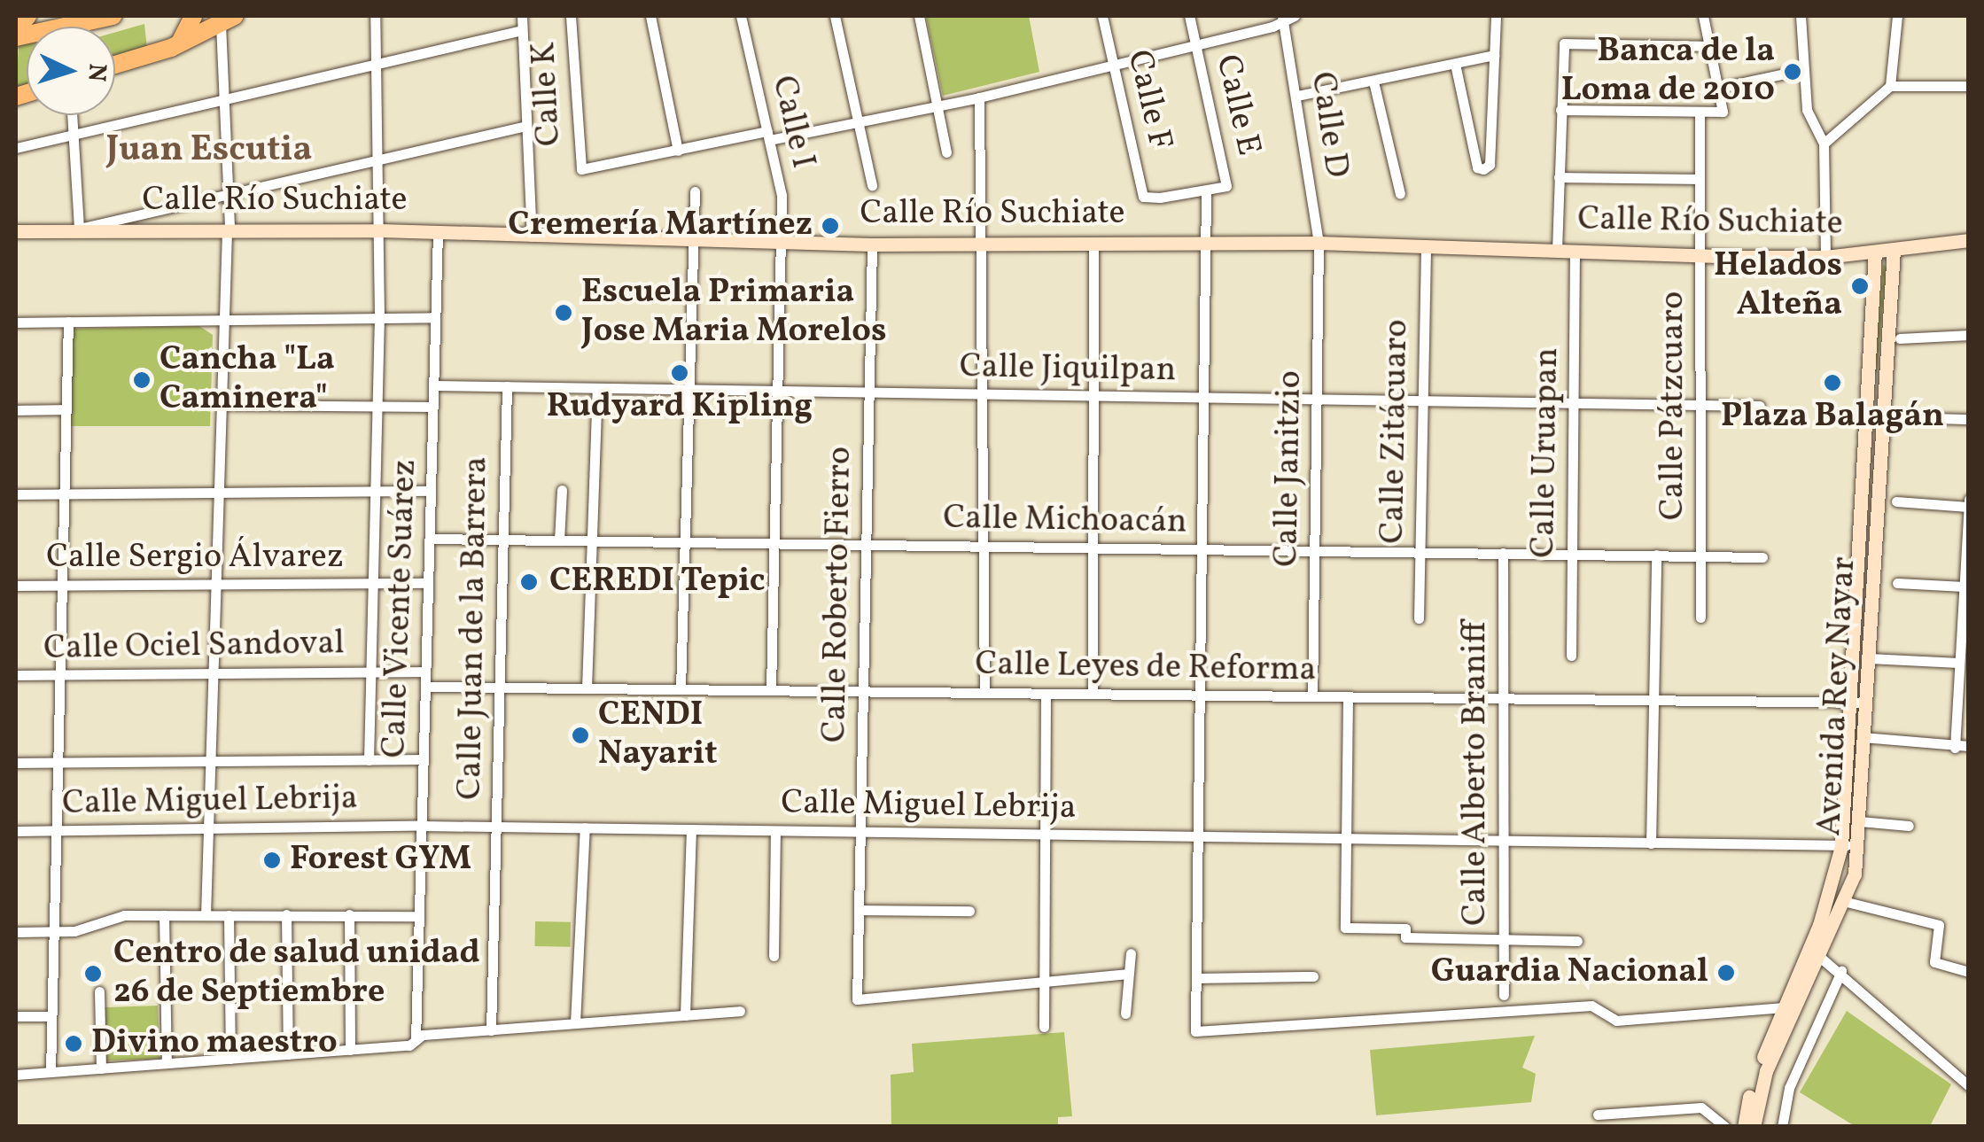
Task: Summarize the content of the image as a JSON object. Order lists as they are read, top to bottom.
{
  "streets": {
    "main road": ["Calle Río Suchiate", "Avenida Rey Nayar"],
    "street": [
      "Calle K",
      "Calle F",
      "Calle E",
      "Calle I",
      "Calle D",
      "Calle Jiquilpan",
      "Calle Pátzcuaro",
      "Calle Zitácuaro",
      "Calle Uruapan",
      "Calle Janitzio",
      "Calle Michoacán",
      "Calle Sergio Álvarez",
      "Calle Roberto Fierro",
      "Calle Vicente Suárez",
      "Calle Juan de la Barrera",
      "Calle Ociel Sandoval",
      "Calle Leyes de Reforma",
      "Calle Alberto Braniff",
      "Calle Miguel Lebrija"
    ]
  },
  "crossings": [
    ["Calle F", "Calle E"],
    ["Calle E", "Calle Río Suchiate"],
    ["Calle E", "Calle Jiquilpan"],
    ["Calle E", "Calle Michoacán"],
    ["Calle E", "Calle Leyes de Reforma"],
    ["Calle E", "Avenida Rey Nayar"],
    ["Calle E", "Calle Miguel Lebrija"],
    ["Calle I", "Calle Río Suchiate"],
    ["Calle I", "Calle Jiquilpan"],
    ["Calle I", "Calle Michoacán"],
    ["Calle I", "Calle Leyes de Reforma"],
    ["Calle D", "Calle Río Suchiate"],
    ["Calle D", "Calle Janitzio"],
    ["Calle Río Suchiate", "Calle Pátzcuaro"],
    ["Calle Río Suchiate", "Calle Zitácuaro"],
    ["Calle Río Suchiate", "Calle Uruapan"],
    ["Calle Río Suchiate", "Calle Janitzio"],
    ["Calle Río Suchiate", "Calle Roberto Fierro"],
    ["Calle Río Suchiate", "Calle Vicente Suárez"],
    ["Calle Río Suchiate", "Avenida Rey Nayar"],
    ["Calle Jiquilpan", "Calle Pátzcuaro"],
    ["Calle Jiquilpan", "Calle Zitácuaro"],
    ["Calle Jiquilpan", "Calle Uruapan"],
    ["Calle Jiquilpan", "Calle Janitzio"],
    ["Calle Jiquilpan", "Calle Roberto Fierro"],
    ["Calle Jiquilpan", "Calle Vicente Suárez"],
    ["Calle Jiquilpan", "Calle Juan de la Barrera"],
    ["Calle Pátzcuaro", "Calle Michoacán"],
    ["Calle Zitácuaro", "Calle Michoacán"],
    ["Calle Uruapan", "Calle Michoacán"],
    ["Calle Janitzio", "Calle Michoacán"],
    ["Calle Janitzio", "Calle Leyes de Reforma"],
    ["Calle Michoacán", "Calle Roberto Fierro"],
    ["Calle Michoacán", "Calle Vicente Suárez"],
    ["Calle Michoacán", "Calle Juan de la Barrera"],
    ["Calle Michoacán", "Calle Alberto Braniff"],
    ["Calle Sergio Álvarez", "Calle Vicente Suárez"],
    ["Calle Roberto Fierro", "Calle Leyes de Reforma"],
    ["Calle Roberto Fierro", "Calle Miguel Lebrija"],
    ["Calle Vicente Suárez", "Calle Ociel Sandoval"],
    ["Calle Vicente Suárez", "Calle Leyes de Reforma"],
    ["Calle Vicente Suárez", "Calle Miguel Lebrija"],
    ["Calle Juan de la Barrera", "Calle Leyes de Reforma"],
    ["Calle Juan de la Barrera", "Calle Miguel Lebrija"],
    ["Calle Leyes de Reforma", "Avenida Rey Nayar"],
    ["Calle Leyes de Reforma", "Calle Alberto Braniff"],
    ["Avenida Rey Nayar", "Calle Miguel Lebrija"],
    ["Calle Alberto Braniff", "Calle Miguel Lebrija"]
  ],
  "districts": ["Juan Escutia"],
  "places": [
    "Banca de la Loma de 2010",
    "Cremería Martínez",
    "Helados Alteña",
    "Escuela Primaria Jose Maria Morelos",
    "Rudyard Kipling",
    "Cancha \"La Caminera\"",
    "Plaza Balagán",
    "CEREDI Tepic",
    "CENDI Nayarit",
    "Forest GYM",
    "Guardia Nacional",
    "Centro de salud unidad 26 de Septiembre",
    "Divino maestro"
  ],
  "north": "right"
}
